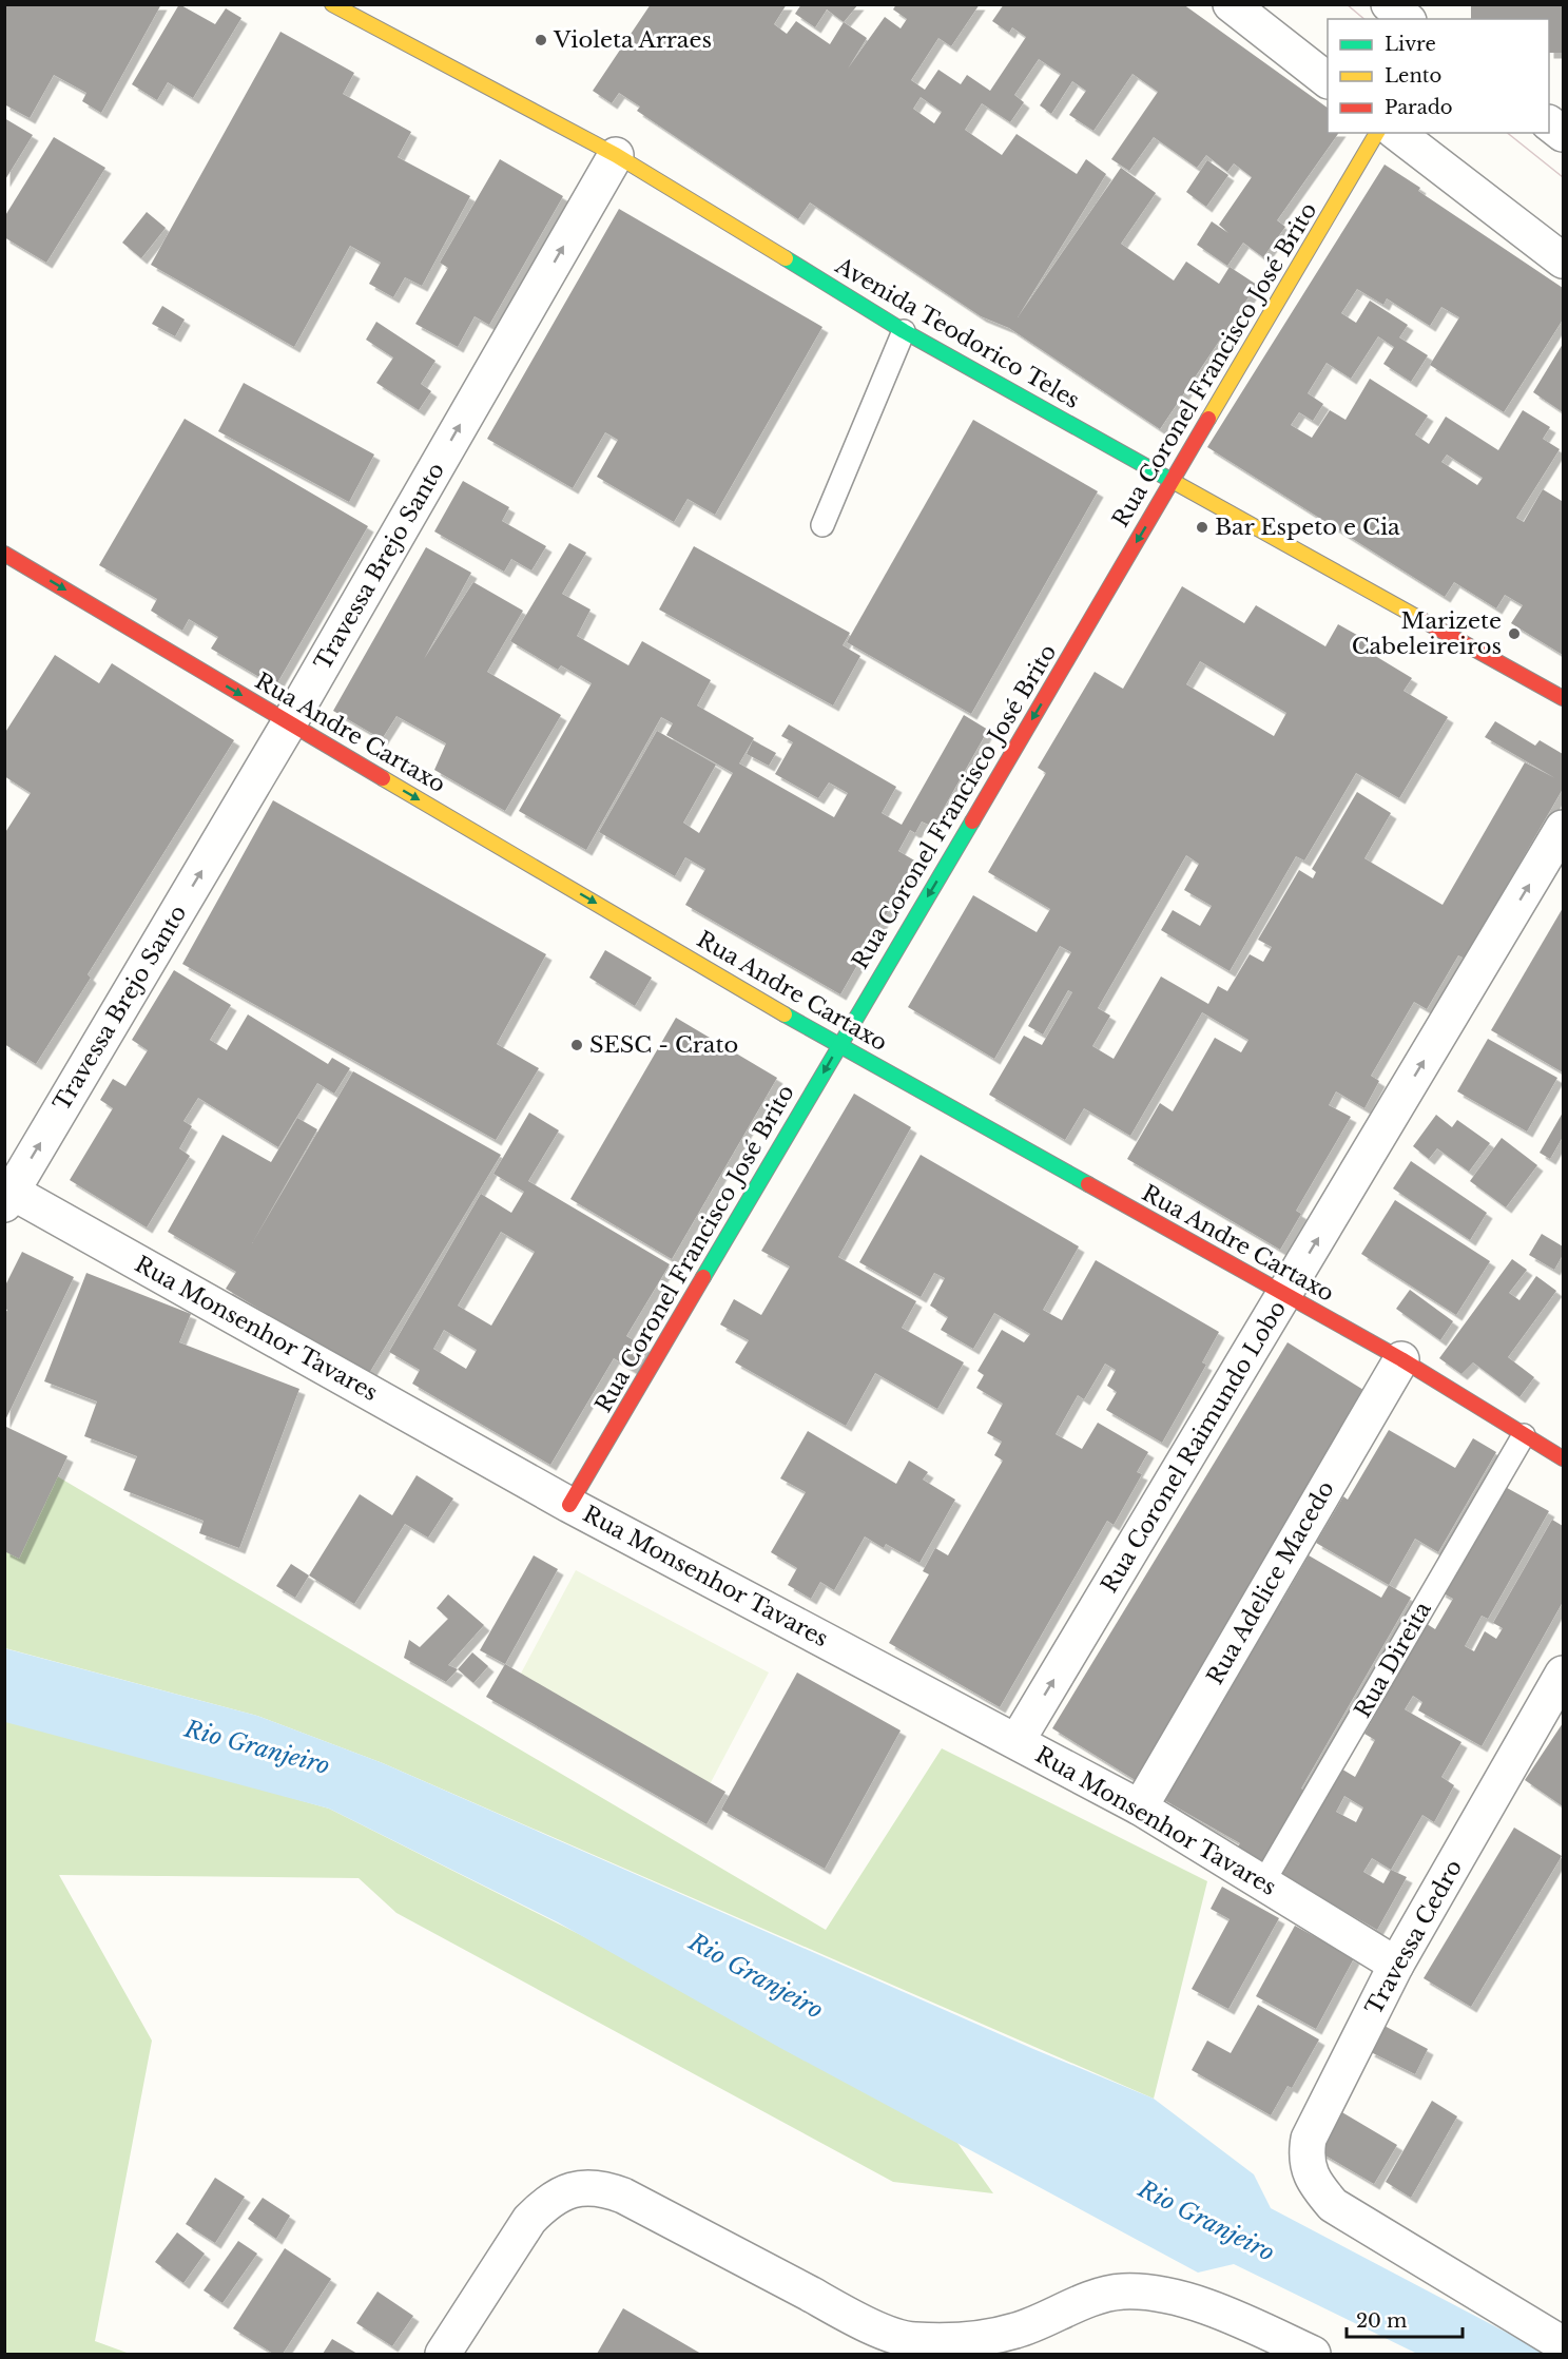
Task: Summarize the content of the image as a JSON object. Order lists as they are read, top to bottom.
{
  "streets": {
    "street": [
      "Avenida Teodorico Teles",
      "Rua Coronel Francisco José Brito",
      "Travessa Brejo Santo",
      "Rua Andre Cartaxo",
      "Rua Monsenhor Tavares",
      "Rua Coronel Raimundo Lobo",
      "Rua Adelice Macedo",
      "Travessa Cedro"
    ],
    "lane": ["Rua Direita"]
  },
  "crossings": [
    ["Avenida Teodorico Teles", "Rua Coronel Francisco José Brito"],
    ["Avenida Teodorico Teles", "Travessa Brejo Santo"],
    ["Rua Coronel Francisco José Brito", "Rua Andre Cartaxo"],
    ["Rua Coronel Francisco José Brito", "Rua Monsenhor Tavares"],
    ["Travessa Brejo Santo", "Rua Andre Cartaxo"],
    ["Travessa Brejo Santo", "Rua Monsenhor Tavares"],
    ["Rua Andre Cartaxo", "Rua Coronel Raimundo Lobo"],
    ["Rua Andre Cartaxo", "Rua Adelice Macedo"],
    ["Rua Andre Cartaxo", "Rua Direita"],
    ["Rua Monsenhor Tavares", "Rua Coronel Raimundo Lobo"],
    ["Rua Monsenhor Tavares", "Rua Adelice Macedo"],
    ["Rua Monsenhor Tavares", "Rua Direita"],
    ["Rua Monsenhor Tavares", "Travessa Cedro"]
  ],
  "one_way": [
    "Rua Coronel Francisco José Brito",
    "Travessa Brejo Santo",
    "Rua Andre Cartaxo",
    "Rua Coronel Raimundo Lobo"
  ],
  "water": ["Rio Granjeiro"],
  "places": [
    "Violeta Arraes",
    "Bar Espeto e Cia",
    "Marizete Cabeleireiros",
    "SESC - Crato"
  ],
  "legend": ["Livre", "Lento", "Parado"],
  "scale_bar": "20 m"
}
